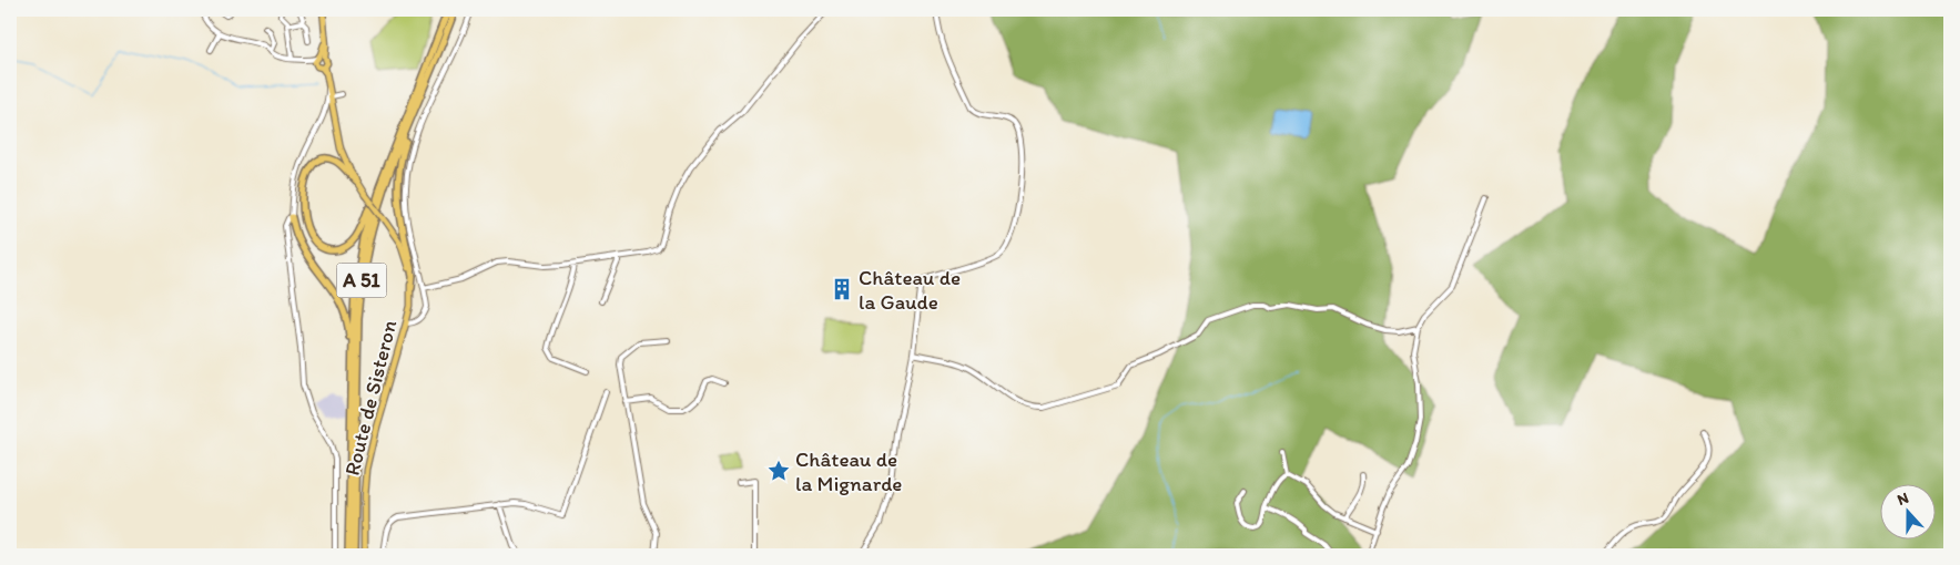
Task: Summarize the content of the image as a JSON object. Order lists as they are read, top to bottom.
{
  "streets": {
    "highway": ["A 51"],
    "main road": ["Route de Sisteron"]
  },
  "places": {
    "building": ["Château de la Gaude"],
    "place": ["Château de la Mignarde"]
  },
  "north": "top"
}
